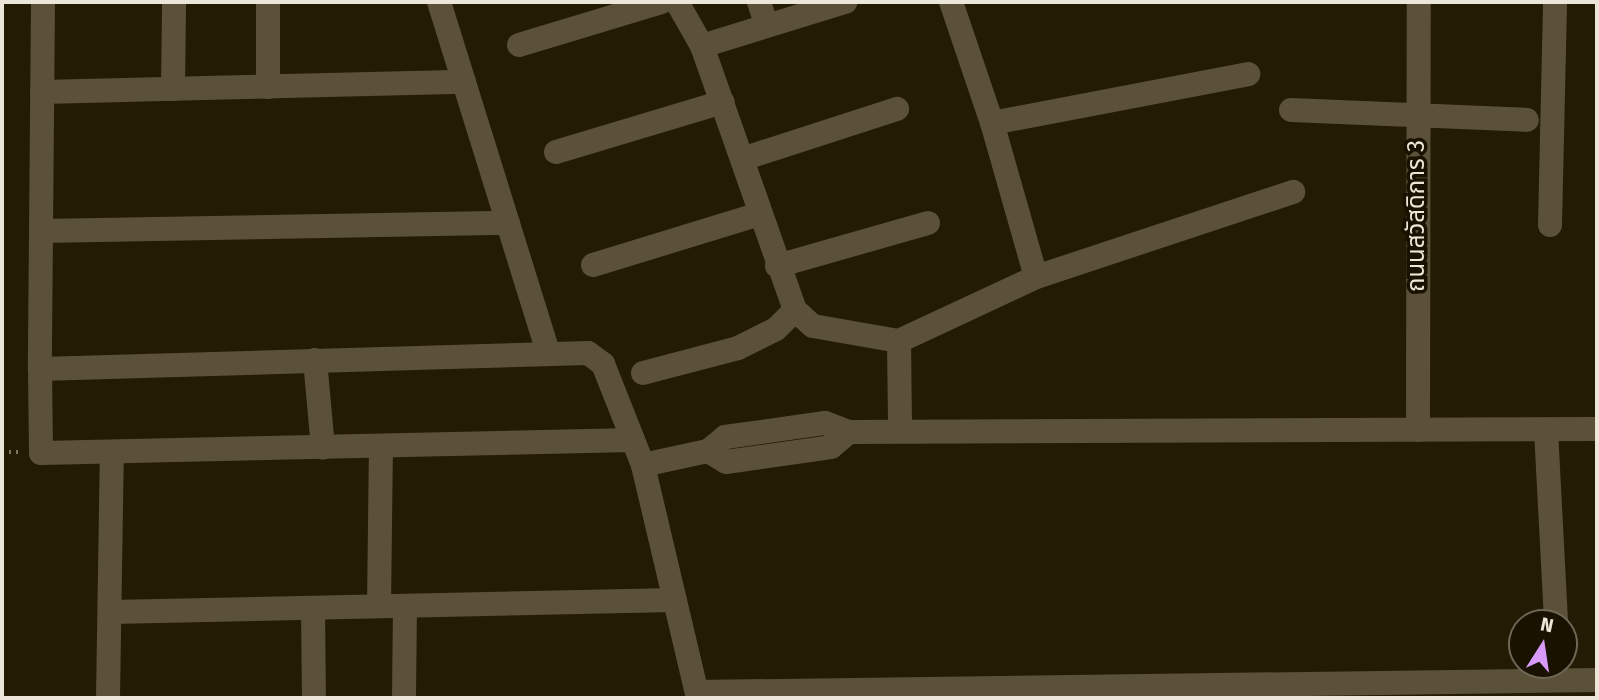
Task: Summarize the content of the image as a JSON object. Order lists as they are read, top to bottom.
{
  "streets": {
    "street": ["ถนนสวัสดิการ 3"]
  },
  "north": "top"
}
